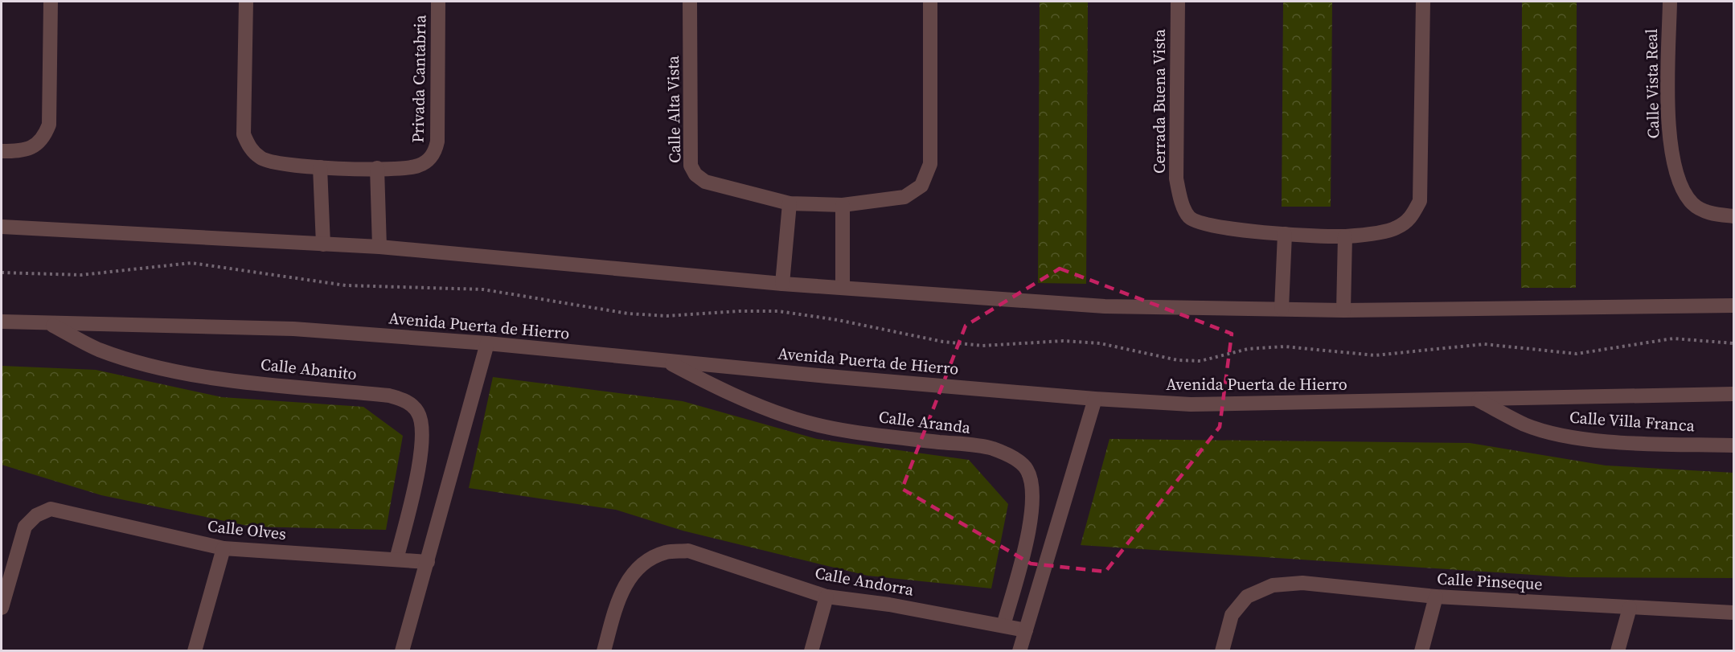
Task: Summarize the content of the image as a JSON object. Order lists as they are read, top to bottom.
{
  "streets": {
    "street": [
      "Privada Cantabria",
      "Calle Vista Real",
      "Cerrada Buena Vista",
      "Calle Alta Vista",
      "Avenida Puerta de Hierro",
      "Calle Abanito",
      "Calle Villa Franca",
      "Calle Aranda",
      "Calle Olves",
      "Calle Andorra",
      "Calle Pinseque"
    ]
  },
  "crossings": [
    ["Avenida Puerta de Hierro", "Calle Abanito"],
    ["Avenida Puerta de Hierro", "Calle Villa Franca"],
    ["Avenida Puerta de Hierro", "Calle Aranda"],
    ["Calle Abanito", "Calle Olves"],
    ["Calle Aranda", "Calle Andorra"]
  ]
}
